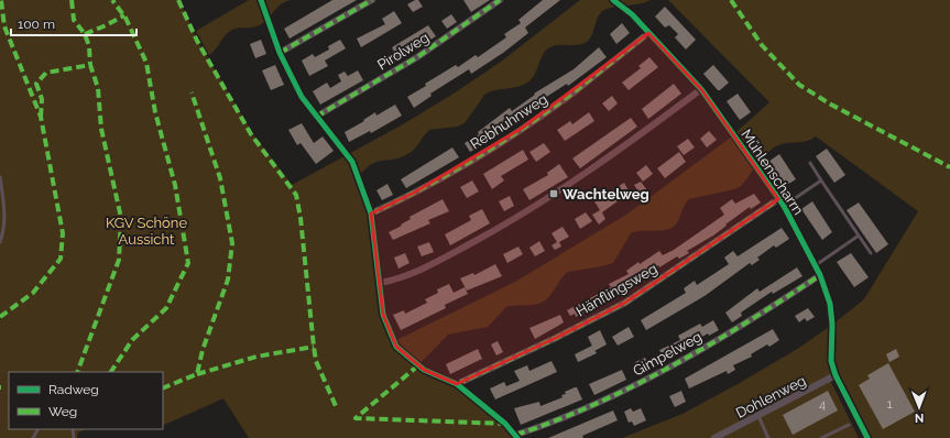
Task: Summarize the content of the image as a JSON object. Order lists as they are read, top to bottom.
{
  "streets": {
    "street": [
      "Pirolweg",
      "Rebhuhnweg",
      "Mühlenscharrn",
      "Hänflingsweg",
      "Gimpelweg",
      "Dohlenweg"
    ]
  },
  "crossings": [
    ["Rebhuhnweg", "Mühlenscharrn"],
    ["Mühlenscharrn", "Hänflingsweg"],
    ["Mühlenscharrn", "Gimpelweg"],
    ["Mühlenscharrn", "Dohlenweg"]
  ],
  "parks": ["KGV Schöne Aussicht"],
  "places": {
    "transit": ["Wachtelweg"]
  },
  "house_numbers": ["4", "1"],
  "legend": ["Radweg", "Weg"],
  "scale_bar": "100 m",
  "north": "bottom"
}
